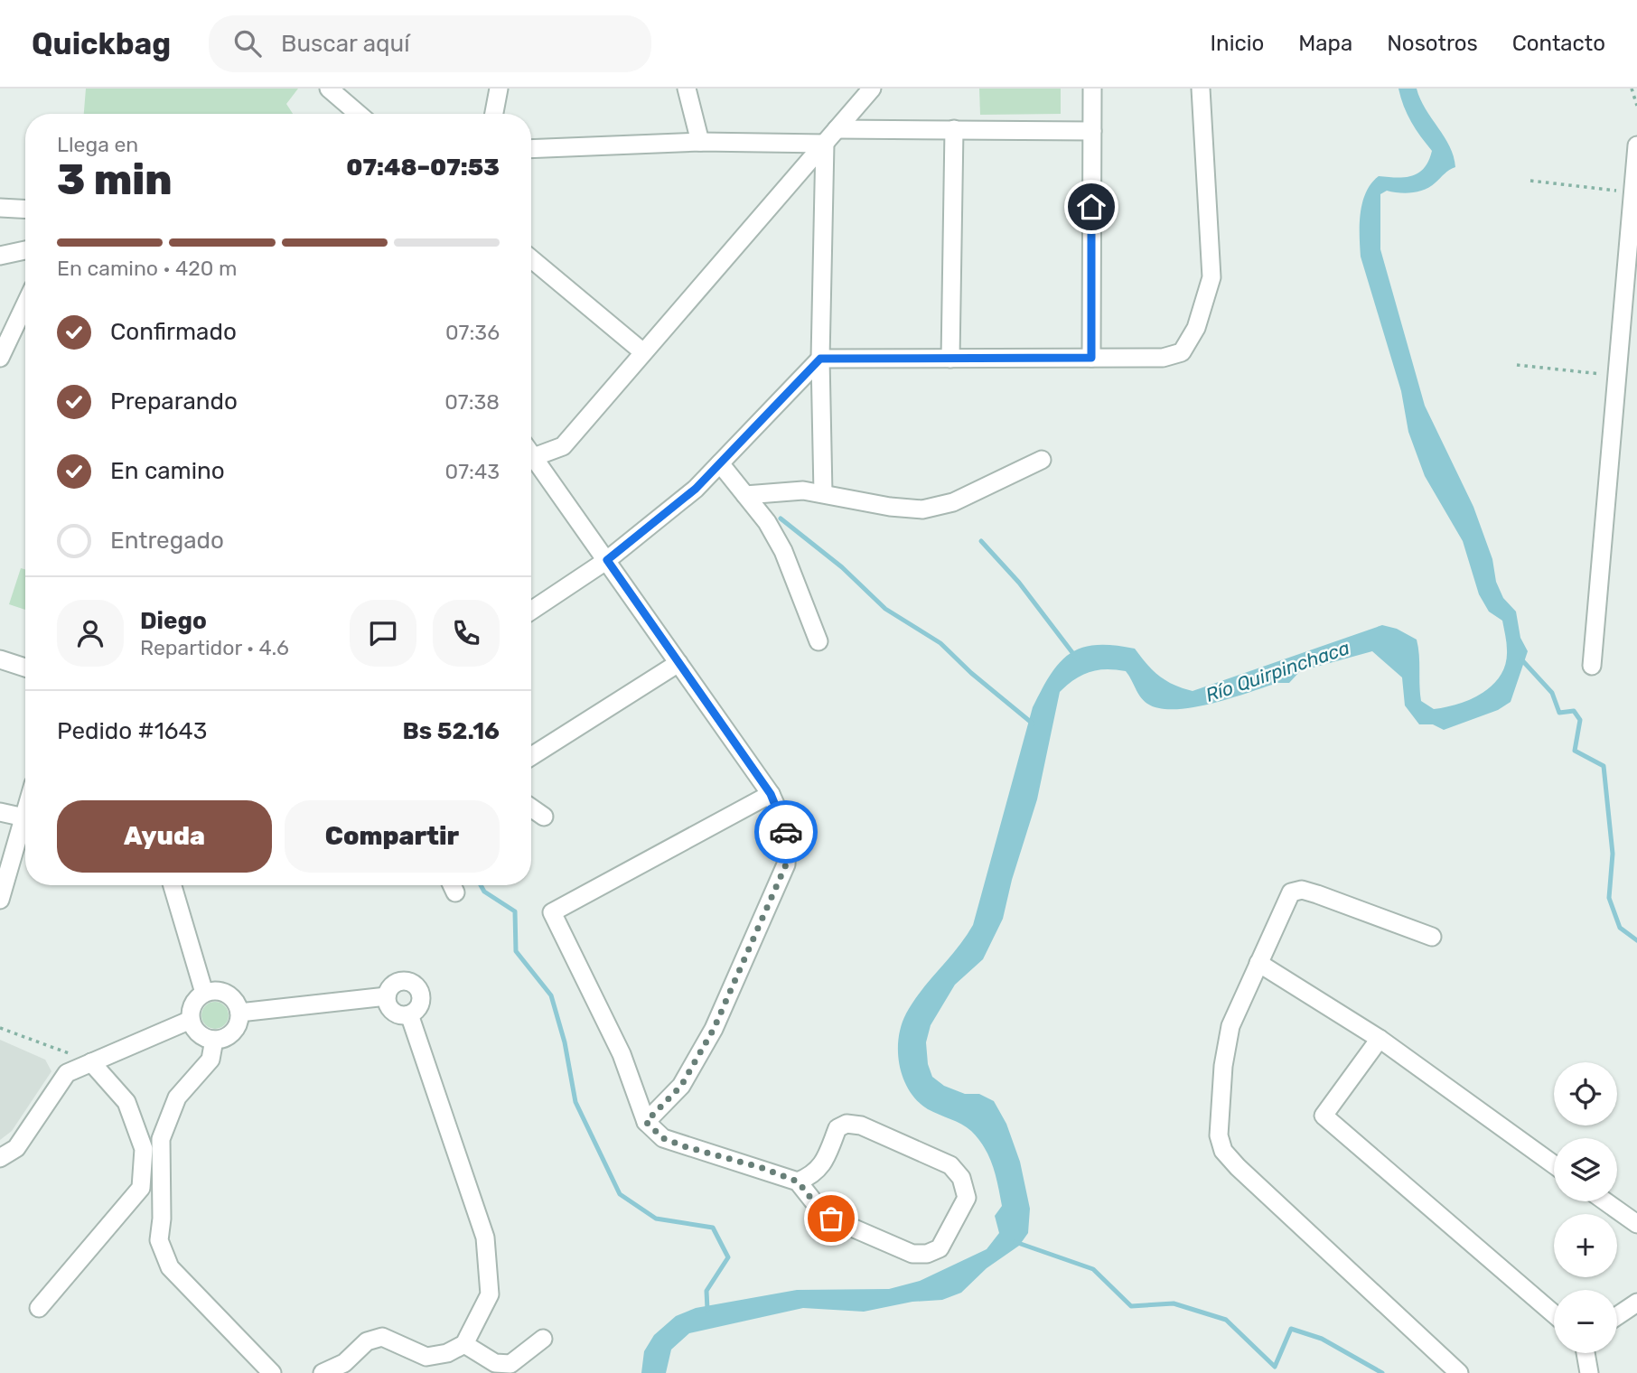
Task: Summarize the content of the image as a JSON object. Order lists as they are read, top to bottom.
{
  "water": ["Río Quirpinchaca"],
  "page": {
    "header": "Quickbag",
    "search": "Buscar aquí",
    "nav": [
      "Inicio",
      "Mapa",
      "Nosotros",
      "Contacto"
    ],
    "heading": ["3 min", "Llega en", "07:48–07:53"],
    "panel": [
      "Diego",
      "Repartidor · 4.6",
      "Pedido #1643",
      "Bs 52.16"
    ],
    "bar": "En camino · 420 m",
    "list": [
      ["Confirmado", "07:36"],
      ["Preparando", "07:38"],
      ["En camino", "07:43"],
      "Entregado"
    ],
    "buttons": ["Ayuda", "Compartir"],
    "map_buttons": ["+", "−"]
  }
}
